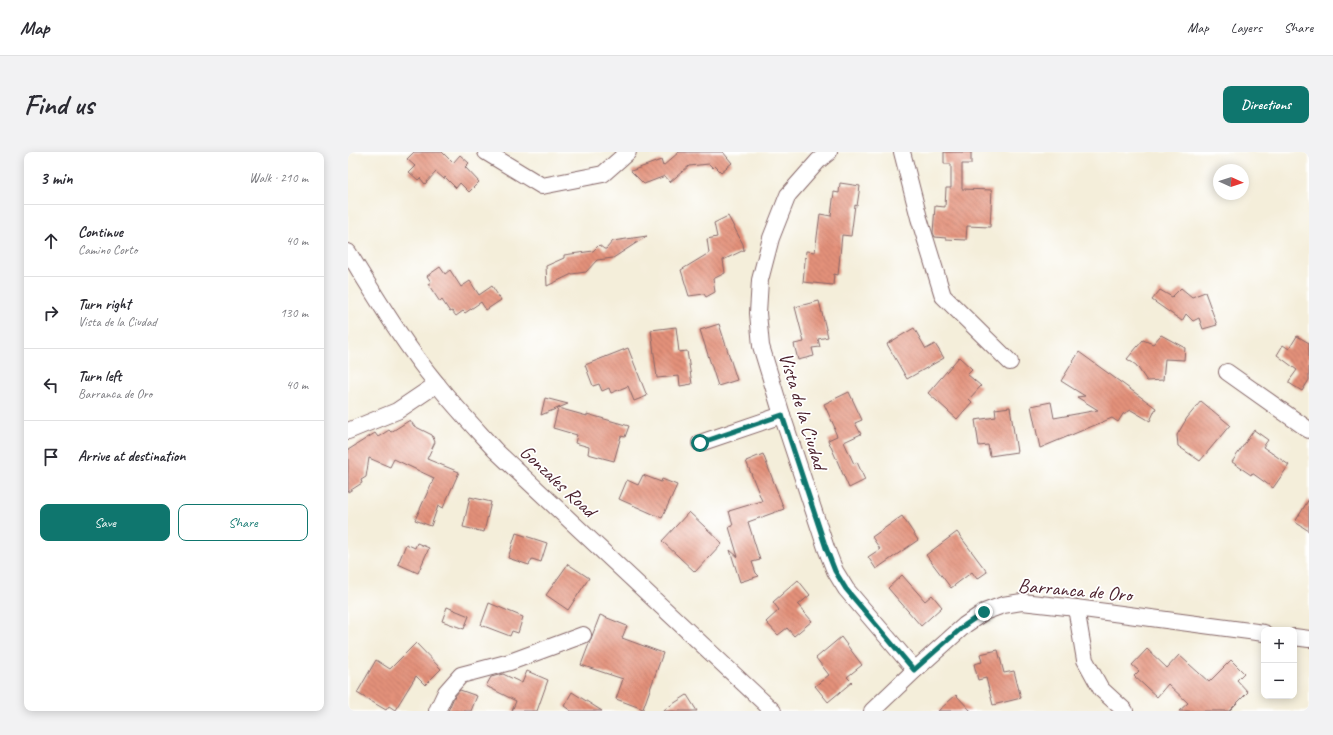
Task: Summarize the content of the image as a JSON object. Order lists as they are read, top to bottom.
{
  "streets": {
    "street": ["Vista de la Ciudad", "Gonzales Road", "Barranca de Oro"]
  },
  "crossings": [
    ["Vista de la Ciudad", "Barranca de Oro"]
  ],
  "north": "right",
  "page": {
    "header": "Map",
    "nav": ["Map", "Layers", "Share"],
    "buttons": [
      "Directions",
      ["Save", "Share"]
    ],
    "title": "Find us",
    "heading": ["3 min", "Walk · 210 m"],
    "list": [
      ["Continue", "Camino Corto", "40 m"],
      ["Turn right", "Vista de la Ciudad", "130 m"],
      ["Turn left", "Barranca de Oro", "40 m"],
      "Arrive at destination"
    ],
    "map_buttons": ["+", "−"]
  }
}
